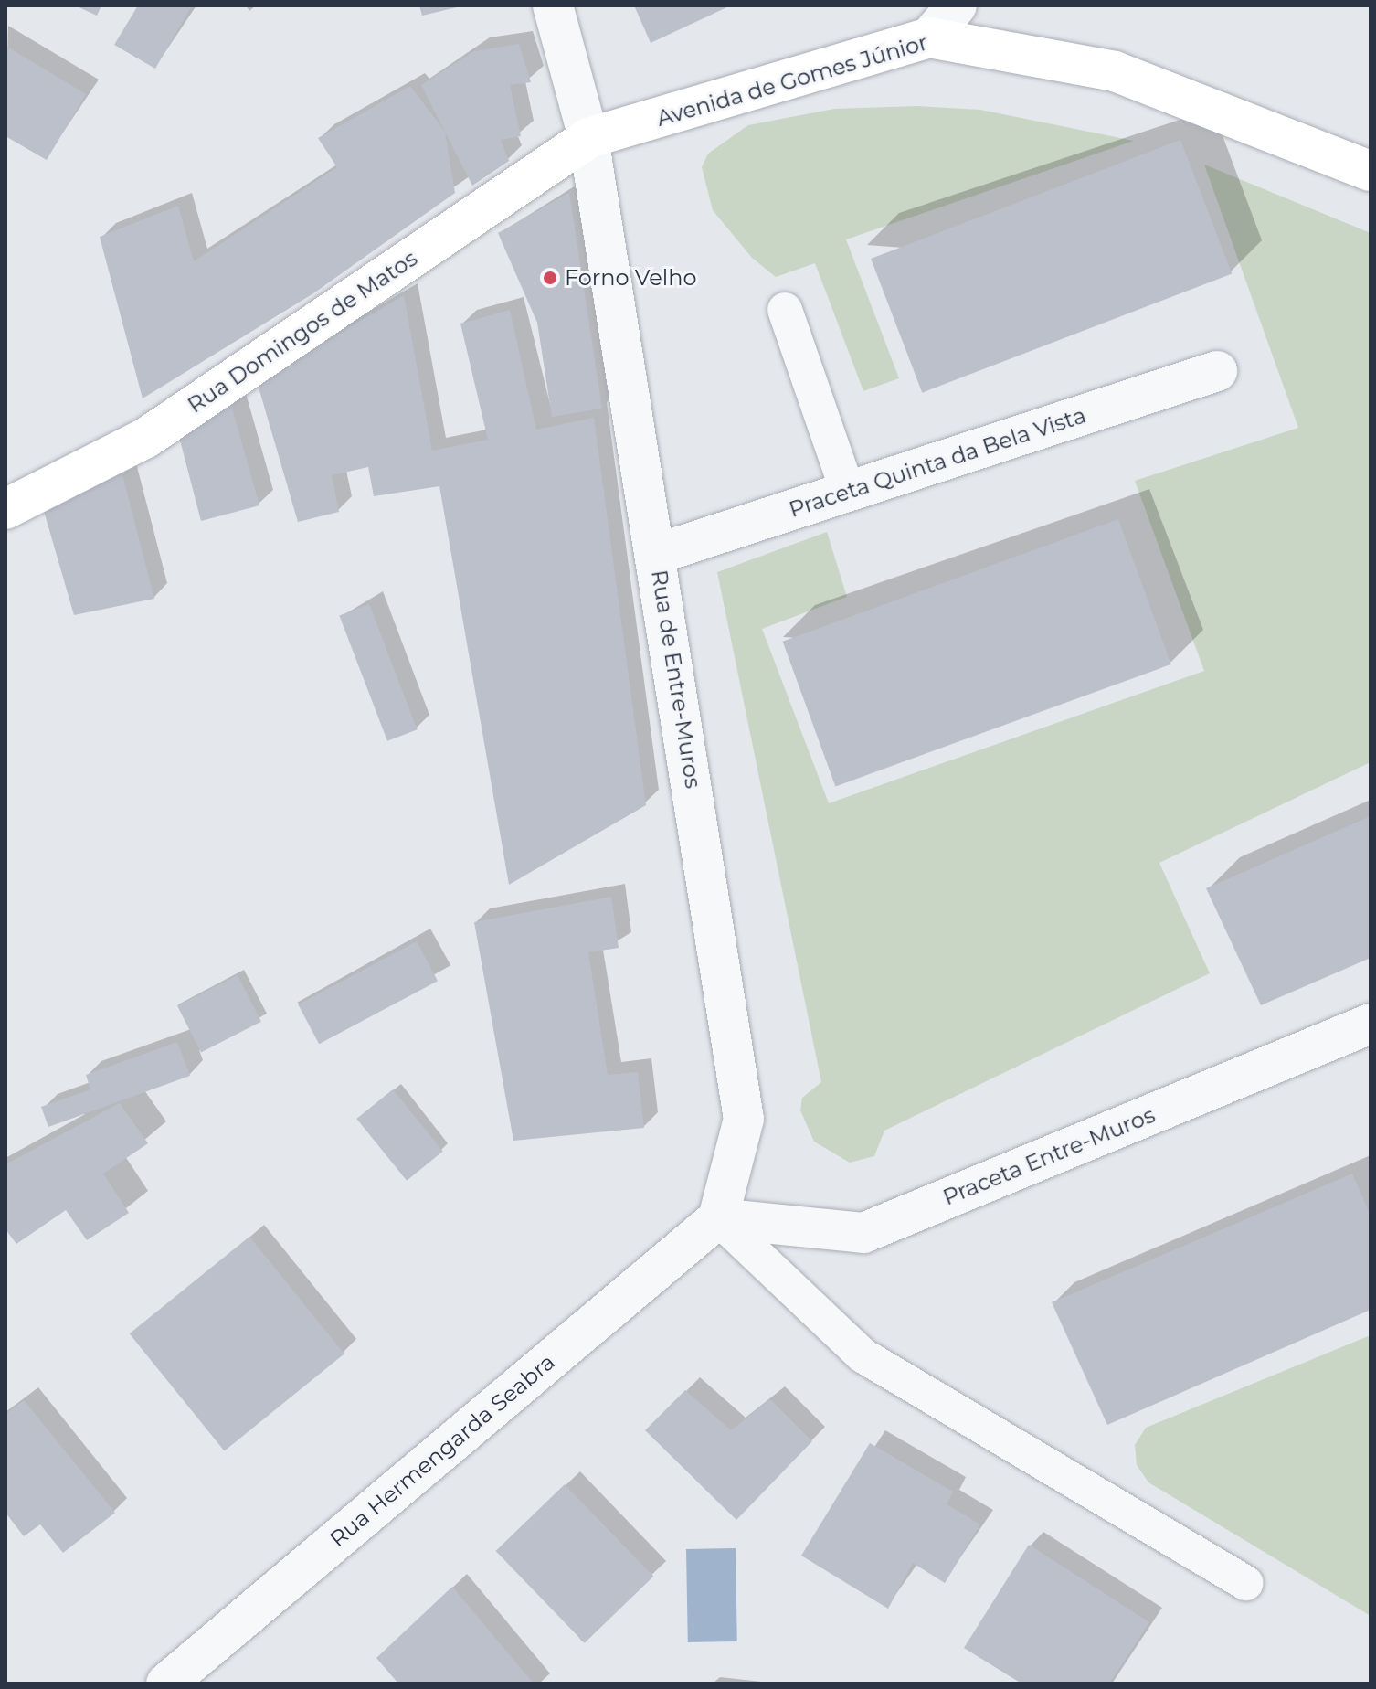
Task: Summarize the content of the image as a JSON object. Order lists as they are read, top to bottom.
{
  "streets": {
    "main road": ["Avenida de Gomes Júnior", "Rua Domingos de Matos"],
    "street": [
      "Praceta Quinta da Bela Vista",
      "Rua de Entre-Muros",
      "Praceta Entre-Muros",
      "Rua Hermengarda Seabra"
    ]
  },
  "crossings": [
    ["Avenida de Gomes Júnior", "Rua Domingos de Matos"],
    ["Avenida de Gomes Júnior", "Rua de Entre-Muros"],
    ["Rua Domingos de Matos", "Rua de Entre-Muros"],
    ["Praceta Quinta da Bela Vista", "Rua de Entre-Muros"],
    ["Rua de Entre-Muros", "Praceta Entre-Muros"],
    ["Rua de Entre-Muros", "Rua Hermengarda Seabra"],
    ["Praceta Entre-Muros", "Rua Hermengarda Seabra"]
  ],
  "places": ["Forno Velho"]
}
